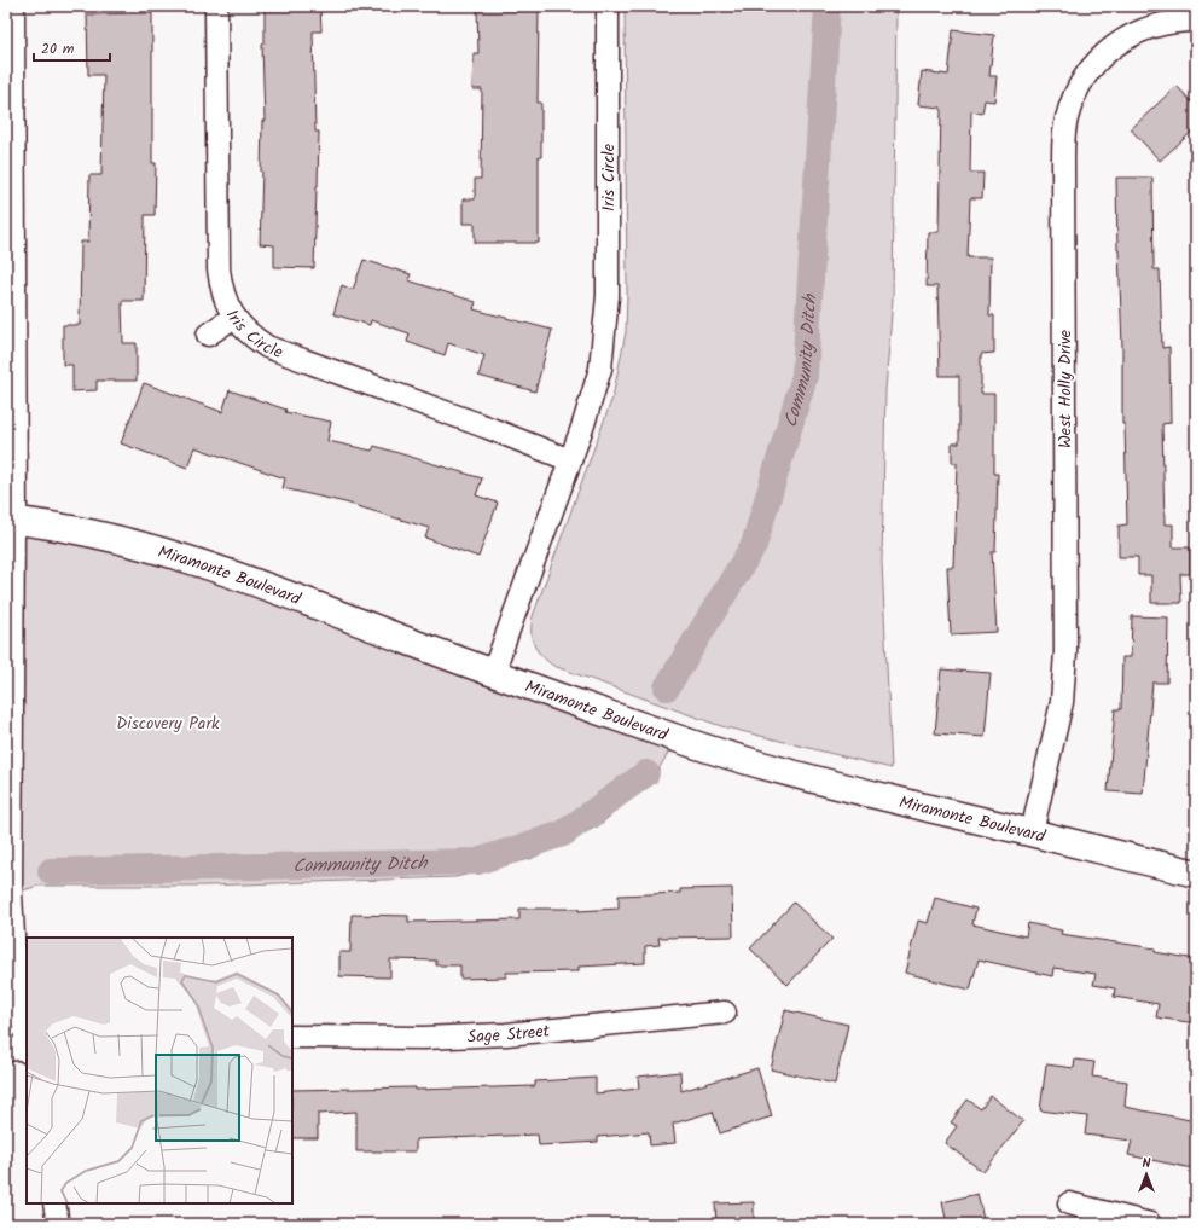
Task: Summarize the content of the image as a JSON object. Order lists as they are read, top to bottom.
{
  "streets": {
    "street": [
      "Iris Circle",
      "West Holly Drive",
      "Miramonte Boulevard",
      "Sage Street"
    ]
  },
  "crossings": [
    ["Iris Circle", "Miramonte Boulevard"],
    ["West Holly Drive", "Miramonte Boulevard"]
  ],
  "water": ["Community Ditch"],
  "parks": ["Discovery Park"],
  "scale_bar": "20 m",
  "north": "top"
}
